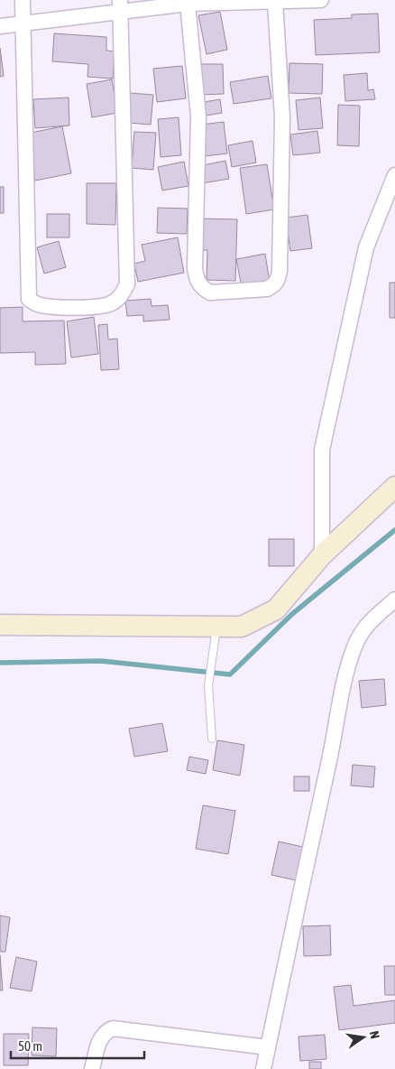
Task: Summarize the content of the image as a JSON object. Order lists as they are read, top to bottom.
{
  "scale_bar": "50 m",
  "north": "right"
}
